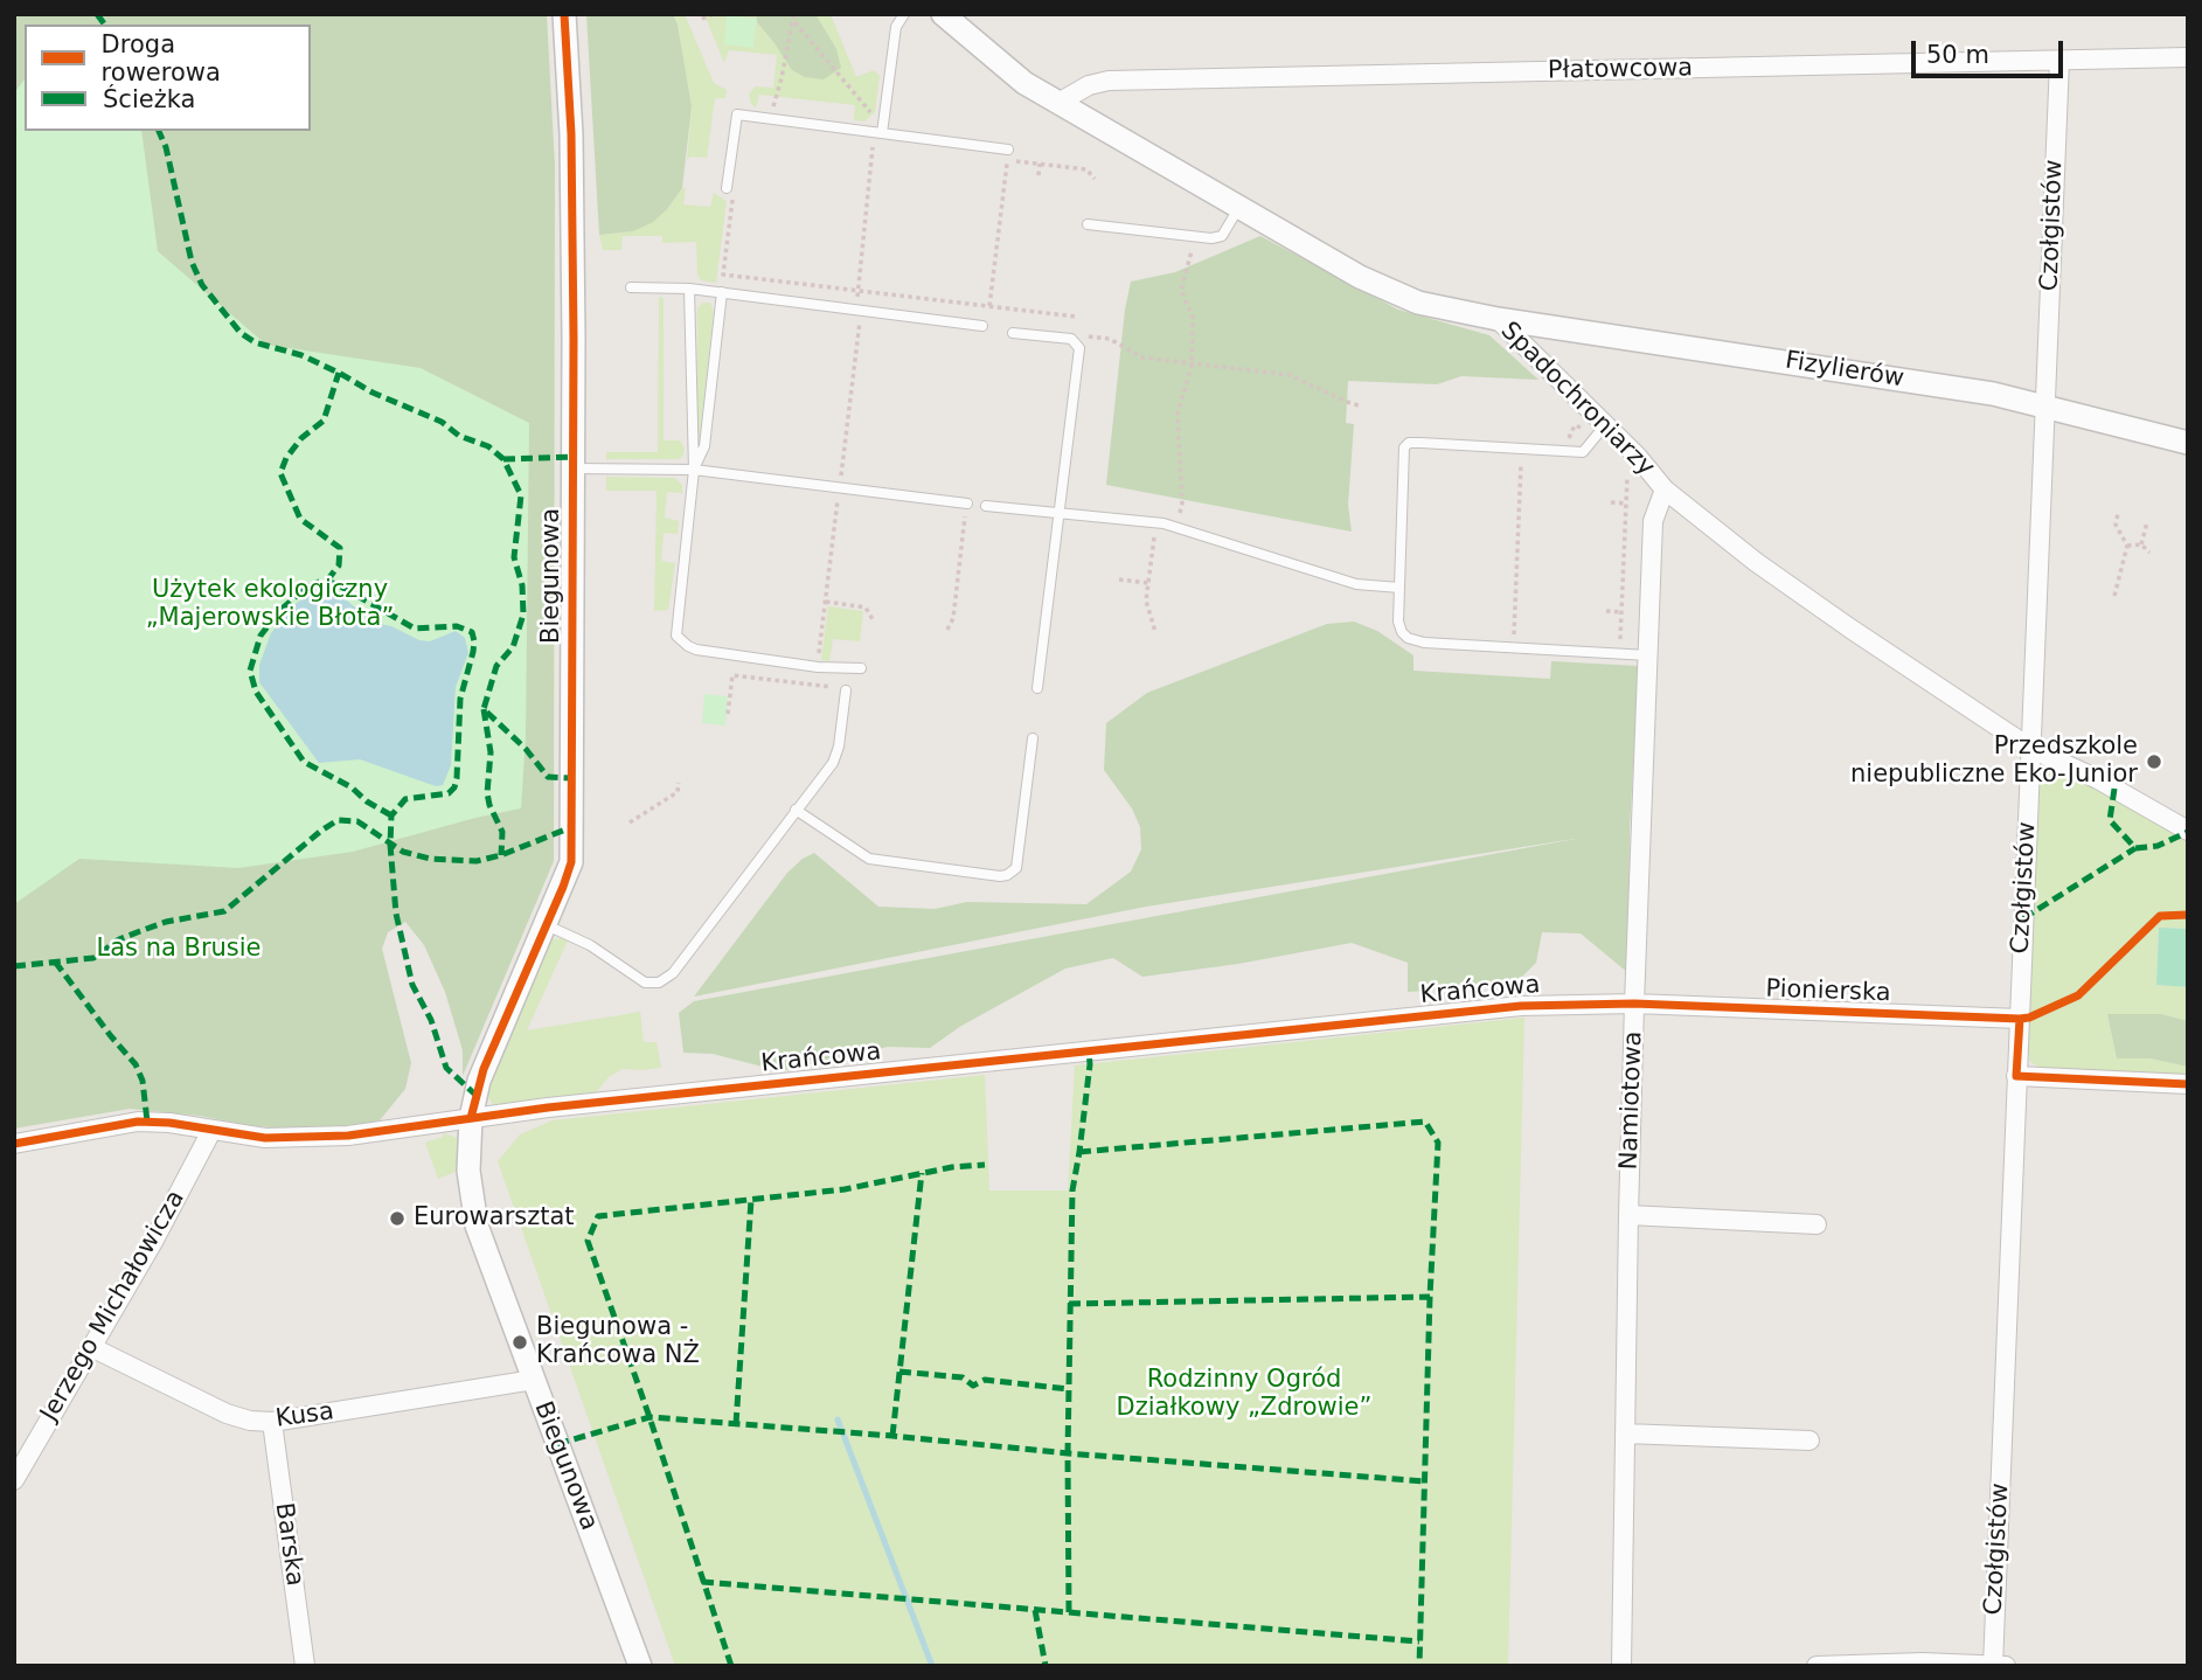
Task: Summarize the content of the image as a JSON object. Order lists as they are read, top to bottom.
{
  "streets": {
    "street": [
      "Płatowcowa",
      "Czołgistów",
      "Fizylierów",
      "Spadochroniarzy",
      "Biegunowa",
      "Krańcowa",
      "Pionierska",
      "Namiotowa",
      "Jerzego Michałowicza",
      "Kusa",
      "Barska"
    ]
  },
  "crossings": [
    ["Płatowcowa", "Czołgistów"],
    ["Płatowcowa", "Spadochroniarzy"],
    ["Czołgistów", "Fizylierów"],
    ["Czołgistów", "Spadochroniarzy"],
    ["Czołgistów", "Pionierska"],
    ["Fizylierów", "Spadochroniarzy"],
    ["Spadochroniarzy", "Namiotowa"],
    ["Biegunowa", "Krańcowa"],
    ["Biegunowa", "Kusa"],
    ["Krańcowa", "Pionierska"],
    ["Krańcowa", "Namiotowa"],
    ["Krańcowa", "Jerzego Michałowicza"],
    ["Pionierska", "Namiotowa"],
    ["Jerzego Michałowicza", "Kusa"],
    ["Kusa", "Barska"]
  ],
  "parks": ["Użytek ekologiczny „Majerowskie Błota”", "Las na Brusie", "Rodzinny Ogród Działkowy „Zdrowie”"],
  "places": ["Przedszkole niepubliczne Eko-Junior", "Eurowarsztat", "Biegunowa - Krańcowa NŻ"],
  "legend": ["Droga rowerowa", "Ścieżka"],
  "scale_bar": "50 m"
}
